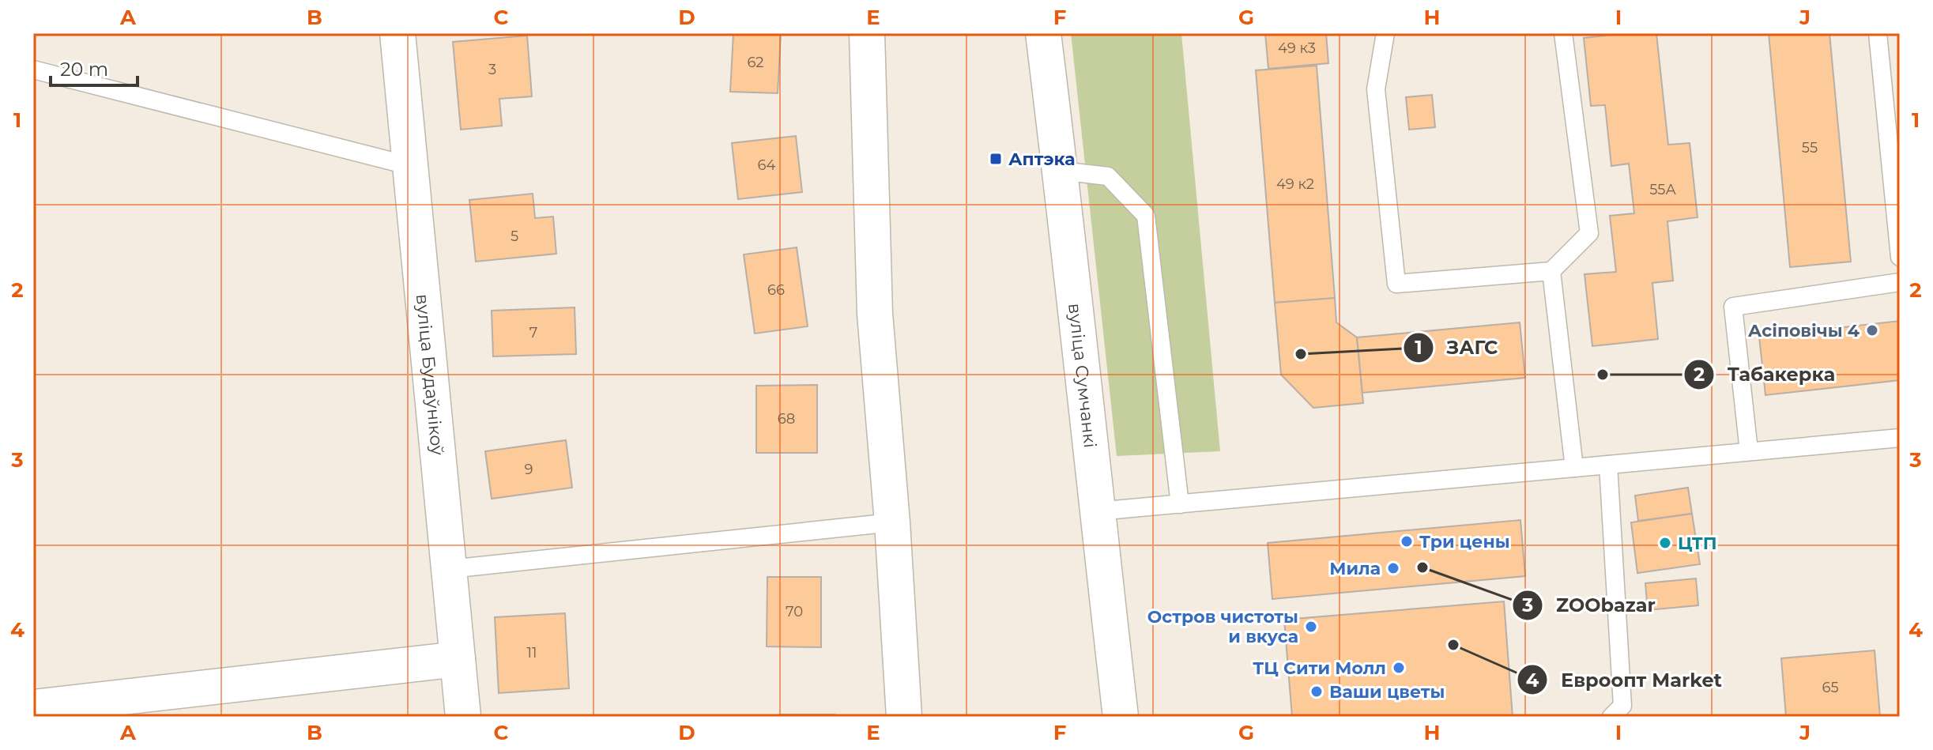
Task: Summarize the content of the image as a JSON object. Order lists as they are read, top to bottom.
{
  "streets": {
    "street": ["вуліца Будаўнікоў", "вуліца Сумчанкі"]
  },
  "places": {
    "transit": ["Аптэка"],
    "other": [
      "Асіповічы 4",
      "ЗАГС",
      "Табакерка",
      "Три цены",
      "ЦТП",
      "ZOObazar",
      "Мила",
      "Остров чистоты и вкуса",
      "Евроопт Market",
      "ТЦ Сити Молл",
      "Ваши цветы"
    ]
  },
  "house_numbers": [
    "49 к3",
    "62",
    "3",
    "55",
    "64",
    "49 к2",
    "55А",
    "5",
    "66",
    "7",
    "68",
    "9",
    "70",
    "11",
    "65"
  ],
  "scale_bar": "20 m",
  "grid": {
    "columns": [
      "A",
      "B",
      "C",
      "D",
      "E",
      "F",
      "G",
      "H",
      "I",
      "J"
    ],
    "rows": [
      "1",
      "2",
      "3",
      "4"
    ]
  }
}
